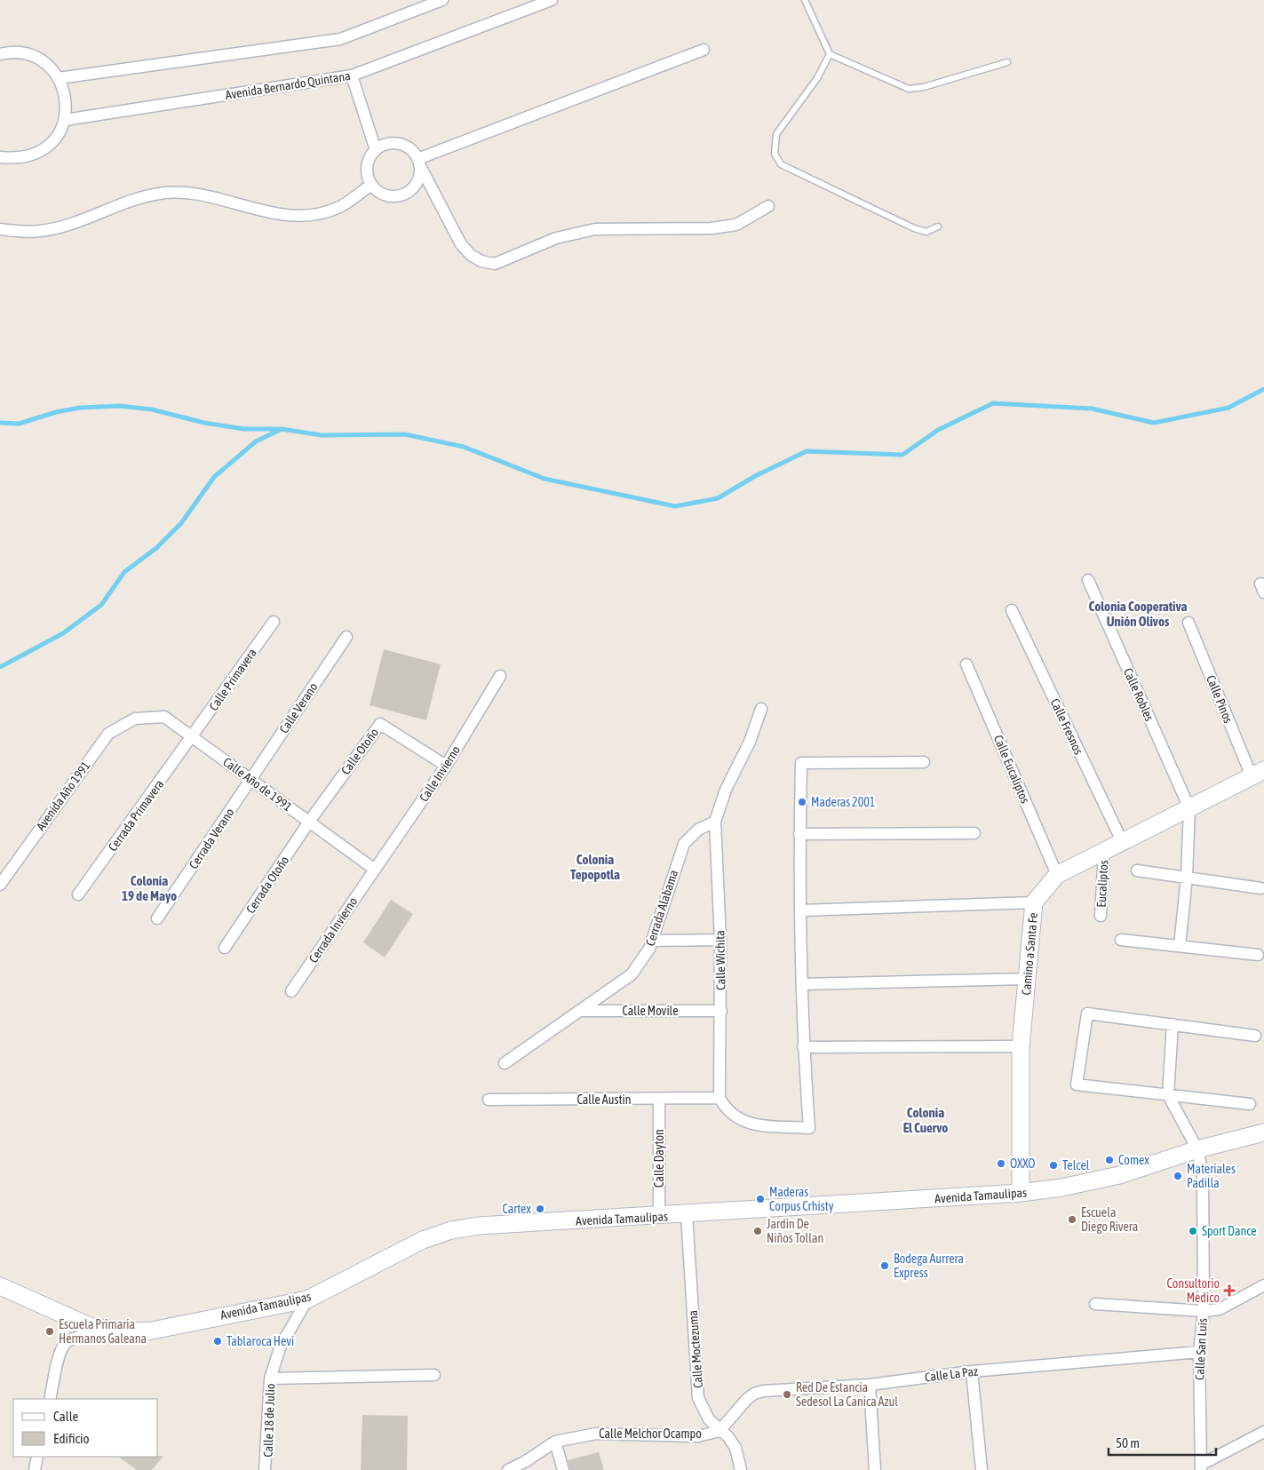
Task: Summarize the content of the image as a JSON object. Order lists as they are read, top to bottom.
{
  "streets": {
    "street": [
      "Avenida Bernardo Quintana",
      "Calle Primavera",
      "Calle Robles",
      "Calle Pinos",
      "Calle Verano",
      "Calle Fresnos",
      "Calle Otoño",
      "Calle Eucaliptos",
      "Calle Invierno",
      "Calle Año de 1991",
      "Avenida Año 1991",
      "Cerrada Primavera",
      "Cerrada Verano",
      "Eucaliptos",
      "Cerrada Otoño",
      "Cerrada Alabama",
      "Cerrada Invierno",
      "Camino a Santa Fe",
      "Calle Wichita",
      "Calle Movile",
      "Calle Austin",
      "Calle Dayton",
      "Avenida Tamaulipas",
      "Calle Moctezuma",
      "Calle San Luis",
      "Calle La Paz",
      "Calle 18 de Julio",
      "Calle Melchor Ocampo"
    ]
  },
  "crossings": [
    ["Calle Primavera", "Calle Año de 1991"],
    ["Calle Primavera", "Cerrada Primavera"],
    ["Calle Robles", "Camino a Santa Fe"],
    ["Calle Pinos", "Camino a Santa Fe"],
    ["Calle Verano", "Calle Año de 1991"],
    ["Calle Verano", "Cerrada Verano"],
    ["Calle Fresnos", "Camino a Santa Fe"],
    ["Calle Otoño", "Calle Invierno"],
    ["Calle Otoño", "Calle Año de 1991"],
    ["Calle Otoño", "Cerrada Otoño"],
    ["Calle Eucaliptos", "Camino a Santa Fe"],
    ["Calle Invierno", "Calle Año de 1991"],
    ["Calle Invierno", "Cerrada Invierno"],
    ["Calle Año de 1991", "Avenida Año 1991"],
    ["Calle Año de 1991", "Cerrada Primavera"],
    ["Calle Año de 1991", "Cerrada Verano"],
    ["Calle Año de 1991", "Cerrada Otoño"],
    ["Calle Año de 1991", "Cerrada Invierno"],
    ["Eucaliptos", "Camino a Santa Fe"],
    ["Cerrada Alabama", "Calle Wichita"],
    ["Cerrada Alabama", "Calle Movile"],
    ["Camino a Santa Fe", "Avenida Tamaulipas"],
    ["Calle Wichita", "Calle Movile"],
    ["Calle Wichita", "Calle Austin"],
    ["Calle Austin", "Calle Dayton"],
    ["Calle Dayton", "Avenida Tamaulipas"],
    ["Avenida Tamaulipas", "Calle Moctezuma"],
    ["Avenida Tamaulipas", "Calle San Luis"],
    ["Avenida Tamaulipas", "Calle 18 de Julio"],
    ["Calle Moctezuma", "Calle La Paz"],
    ["Calle Moctezuma", "Calle Melchor Ocampo"],
    ["Calle San Luis", "Calle La Paz"],
    ["Calle La Paz", "Calle Melchor Ocampo"]
  ],
  "districts": [
    "Colonia Cooperativa Unión Olivos",
    "Colonia Tepopotla",
    "Colonia 19 de Mayo",
    "Colonia El Cuervo"
  ],
  "places": {
    "other": [
      "Maderas 2001",
      "Comex",
      "OXXO",
      "Telcel",
      "Materiales Padilla",
      "Maderas Corpus Crhisty",
      "Cartex",
      "Escuela Diego Rivera",
      "Jardin De Niños Tollan",
      "Sport Dance",
      "Bodega Aurrera Express",
      "Escuela Primaria Hermanos Galeana",
      "Tablaroca Hevi",
      "Red De Estancia Sedesol La Canica Azul"
    ],
    "health": ["Consultorio Medico"]
  },
  "legend": ["Calle", "Edificio"],
  "scale_bar": "50 m"
}
